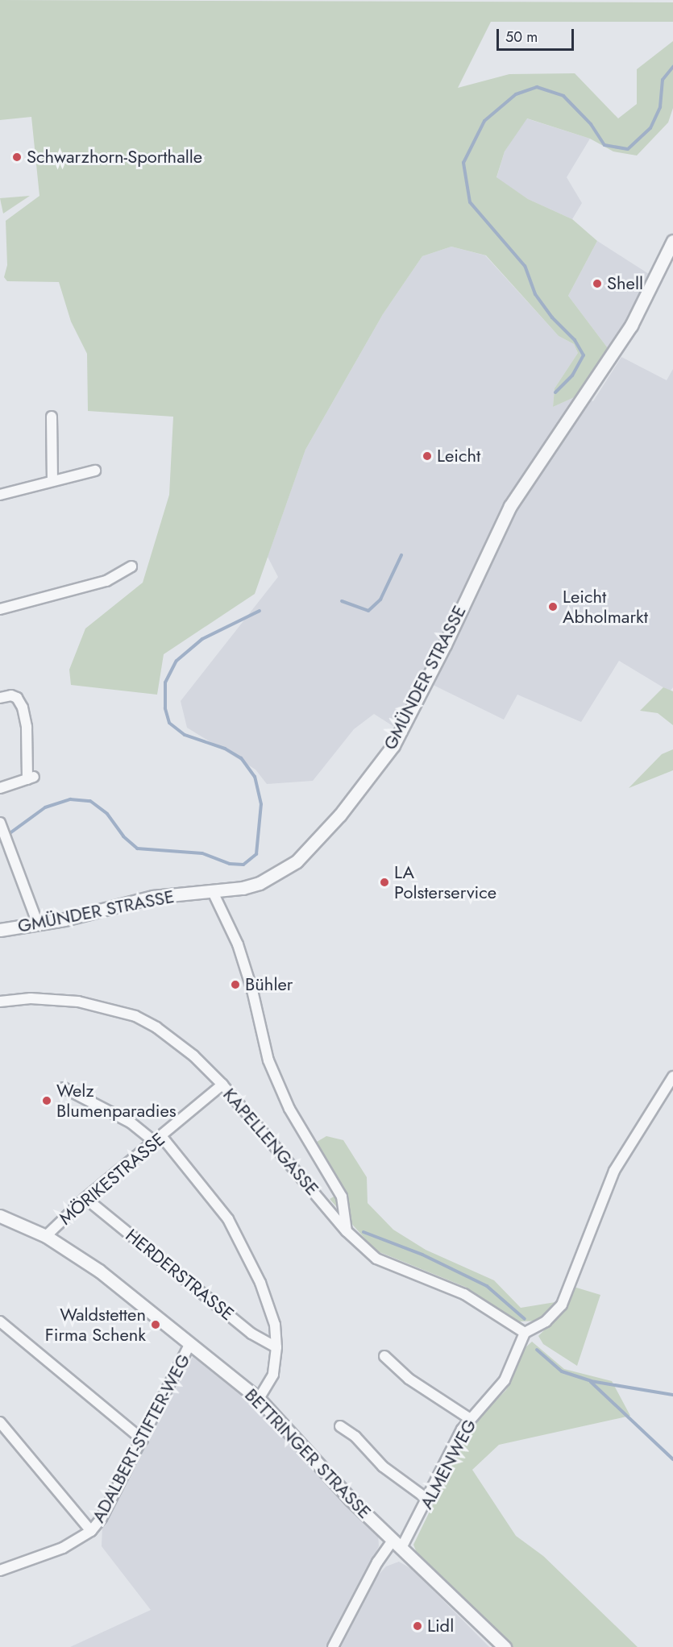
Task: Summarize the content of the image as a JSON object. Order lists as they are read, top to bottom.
{
  "streets": {
    "street": [
      "GMÜNDER STRASSE",
      "KAPELLENGASSE",
      "MÖRIKESTRASSE",
      "HERDERSTRASSE",
      "ADALBERT-STIFTER-WEG",
      "BETTRINGER STRASSE",
      "ALMENWEG"
    ]
  },
  "crossings": [
    ["KAPELLENGASSE", "MÖRIKESTRASSE"],
    ["KAPELLENGASSE", "ALMENWEG"],
    ["MÖRIKESTRASSE", "HERDERSTRASSE"],
    ["MÖRIKESTRASSE", "BETTRINGER STRASSE"],
    ["ADALBERT-STIFTER-WEG", "BETTRINGER STRASSE"],
    ["BETTRINGER STRASSE", "ALMENWEG"]
  ],
  "places": [
    "Schwarzhorn-Sporthalle",
    "Shell",
    "Leicht",
    "Leicht Abholmarkt",
    "LA Polsterservice",
    "Bühler",
    "Welz Blumenparadies",
    "Waldstetten Firma Schenk",
    "Lidl"
  ],
  "scale_bar": "50 m"
}
